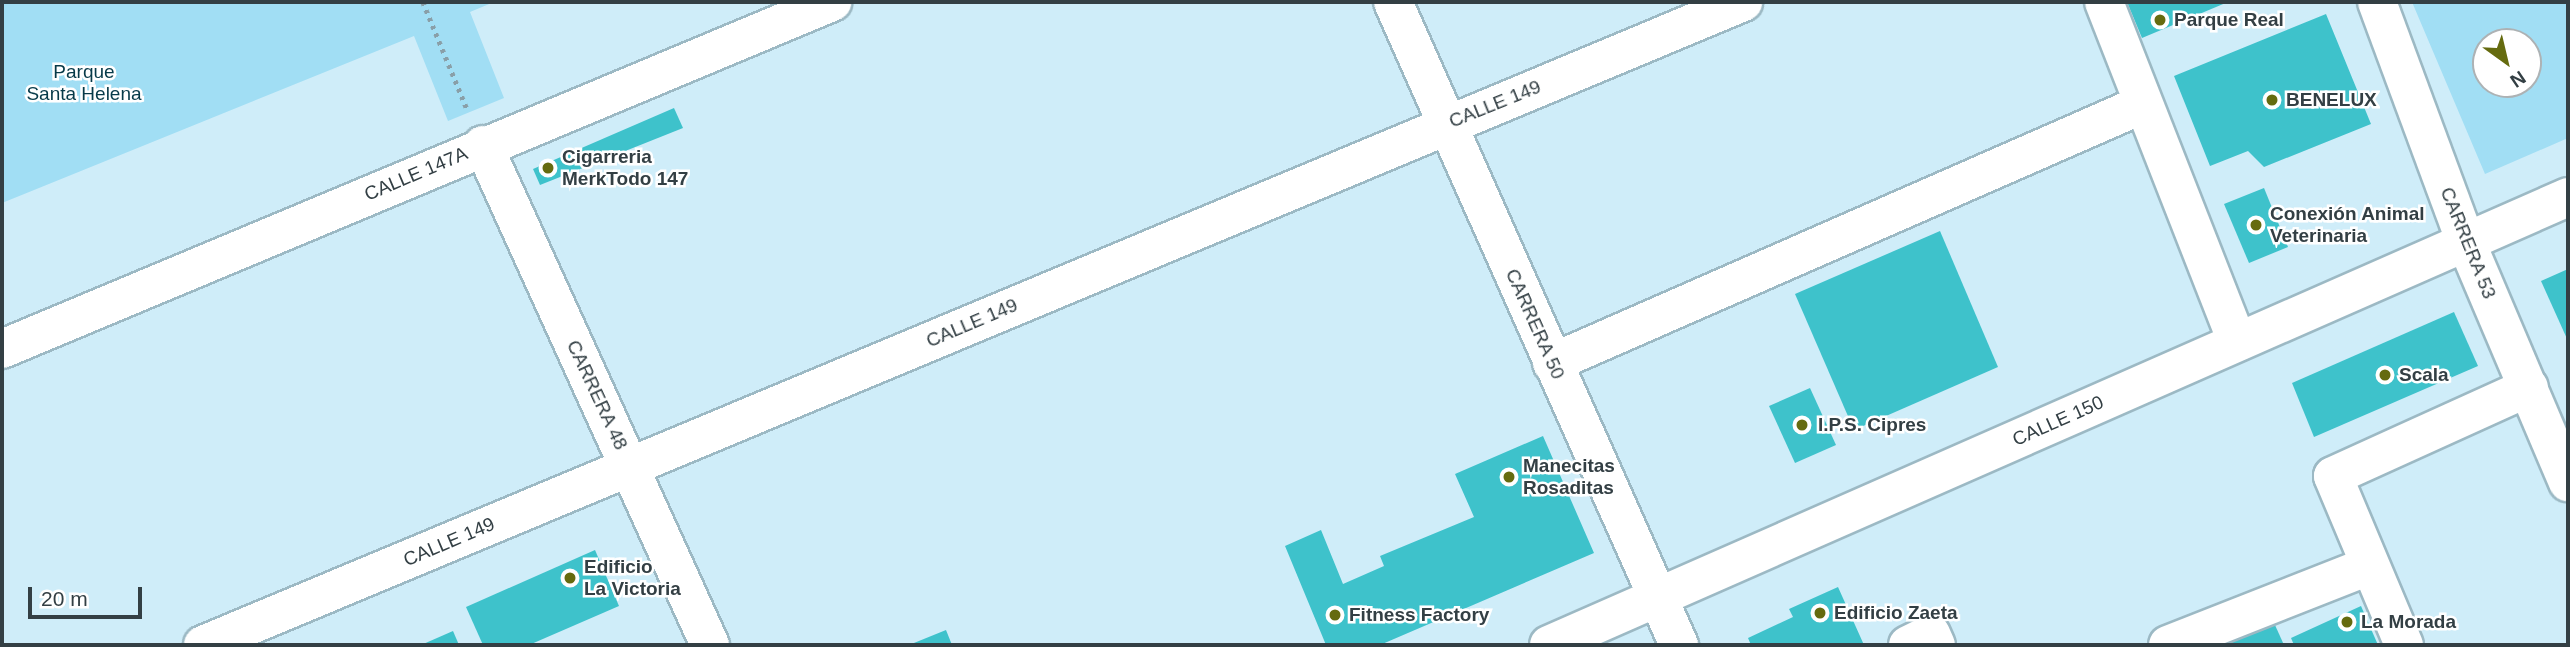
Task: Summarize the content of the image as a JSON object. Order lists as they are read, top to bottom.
{
  "streets": {
    "street": [
      "CALLE 149",
      "CALLE 147A",
      "CARRERA 53",
      "CARRERA 50",
      "CARRERA 48",
      "CALLE 150"
    ]
  },
  "crossings": [
    ["CALLE 149", "CARRERA 50"],
    ["CALLE 149", "CARRERA 48"],
    ["CALLE 147A", "CARRERA 48"],
    ["CARRERA 53", "CALLE 150"],
    ["CARRERA 50", "CALLE 150"]
  ],
  "parks": ["Parque Santa Helena"],
  "places": [
    "Parque Real",
    "BENELUX",
    "Cigarreria MerkTodo 147",
    "Conexión Animal Veterinaria",
    "Scala",
    "I.P.S. Cipres",
    "Manecitas Rosaditas",
    "Edificio La Victoria",
    "Edificio Zaeta",
    "Fitness Factory",
    "La Morada"
  ],
  "scale_bar": "20 m",
  "north": "bottom right"
}
